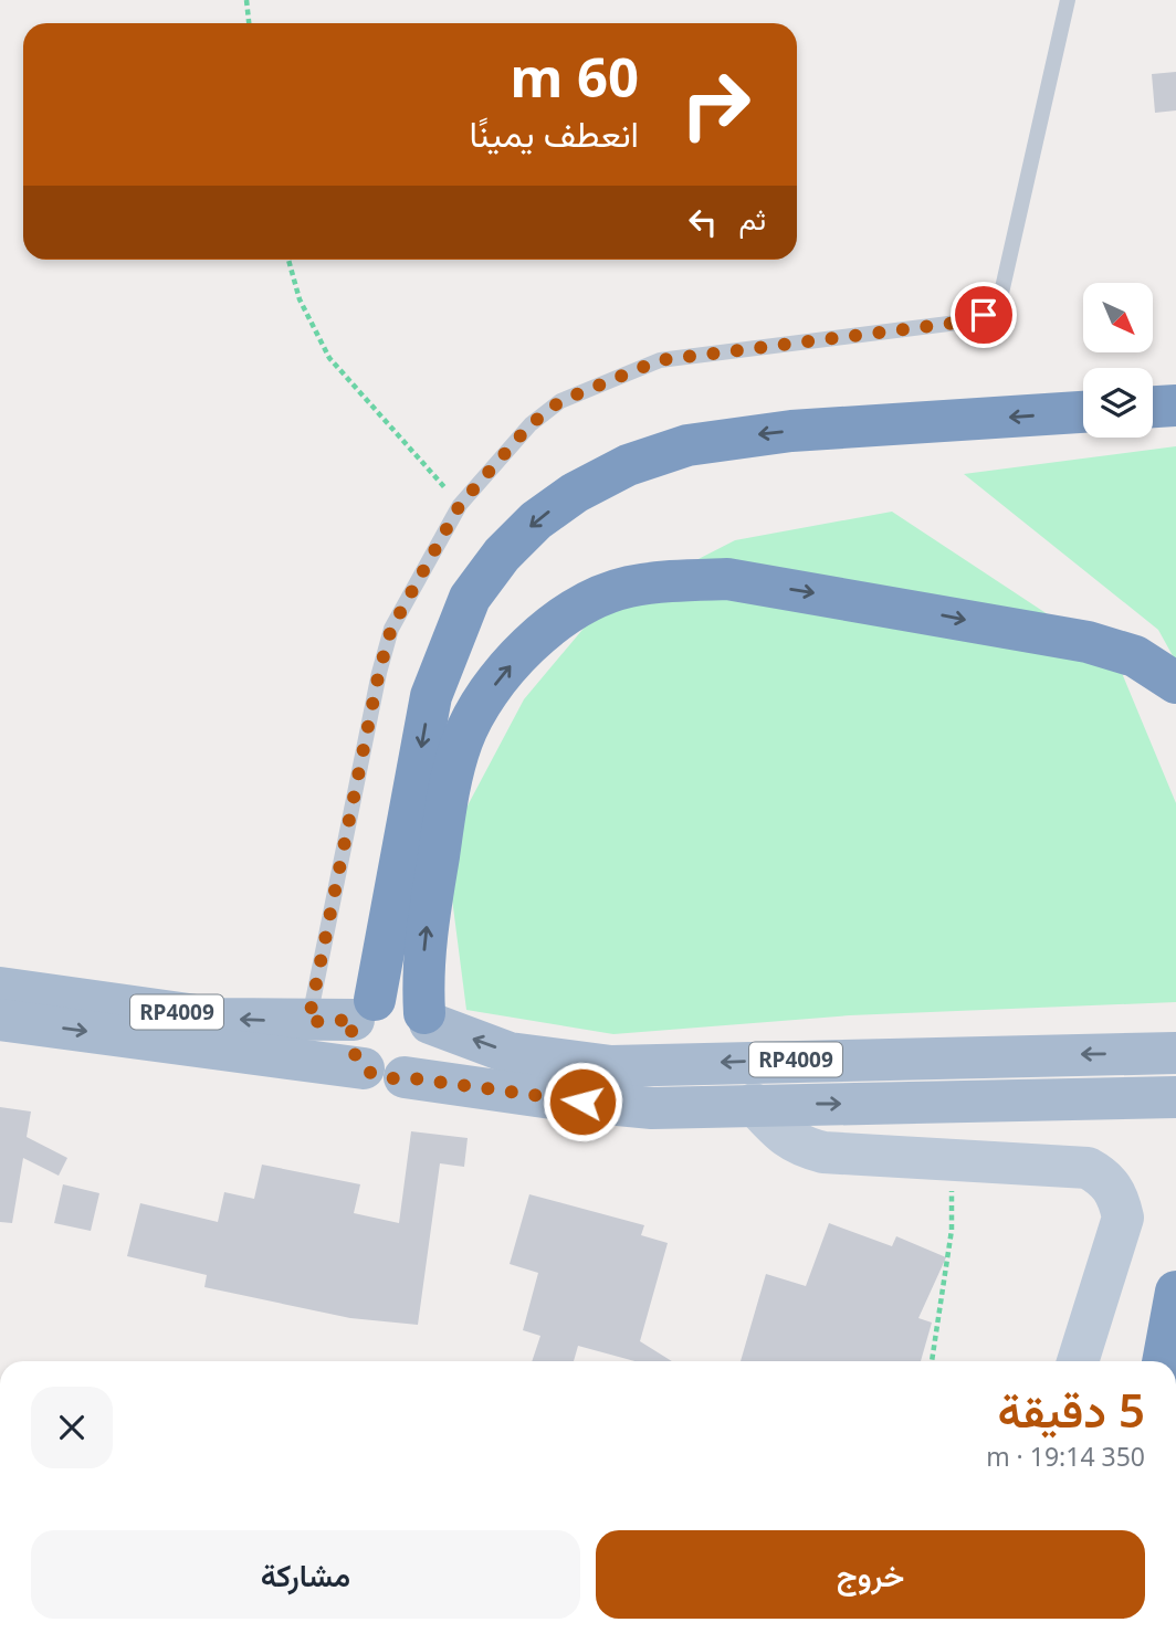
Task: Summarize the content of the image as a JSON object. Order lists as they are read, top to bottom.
{
  "streets": {
    "main road": ["RP4009"]
  },
  "north": "bottom right",
  "page": {
    "turn": ["60 m", "انعطف يمينًا"],
    "then": "ثم",
    "heading": ["5 دقيقة", "350 m · 19:14"],
    "buttons": ["خروج", "مشاركة"]
  }
}
